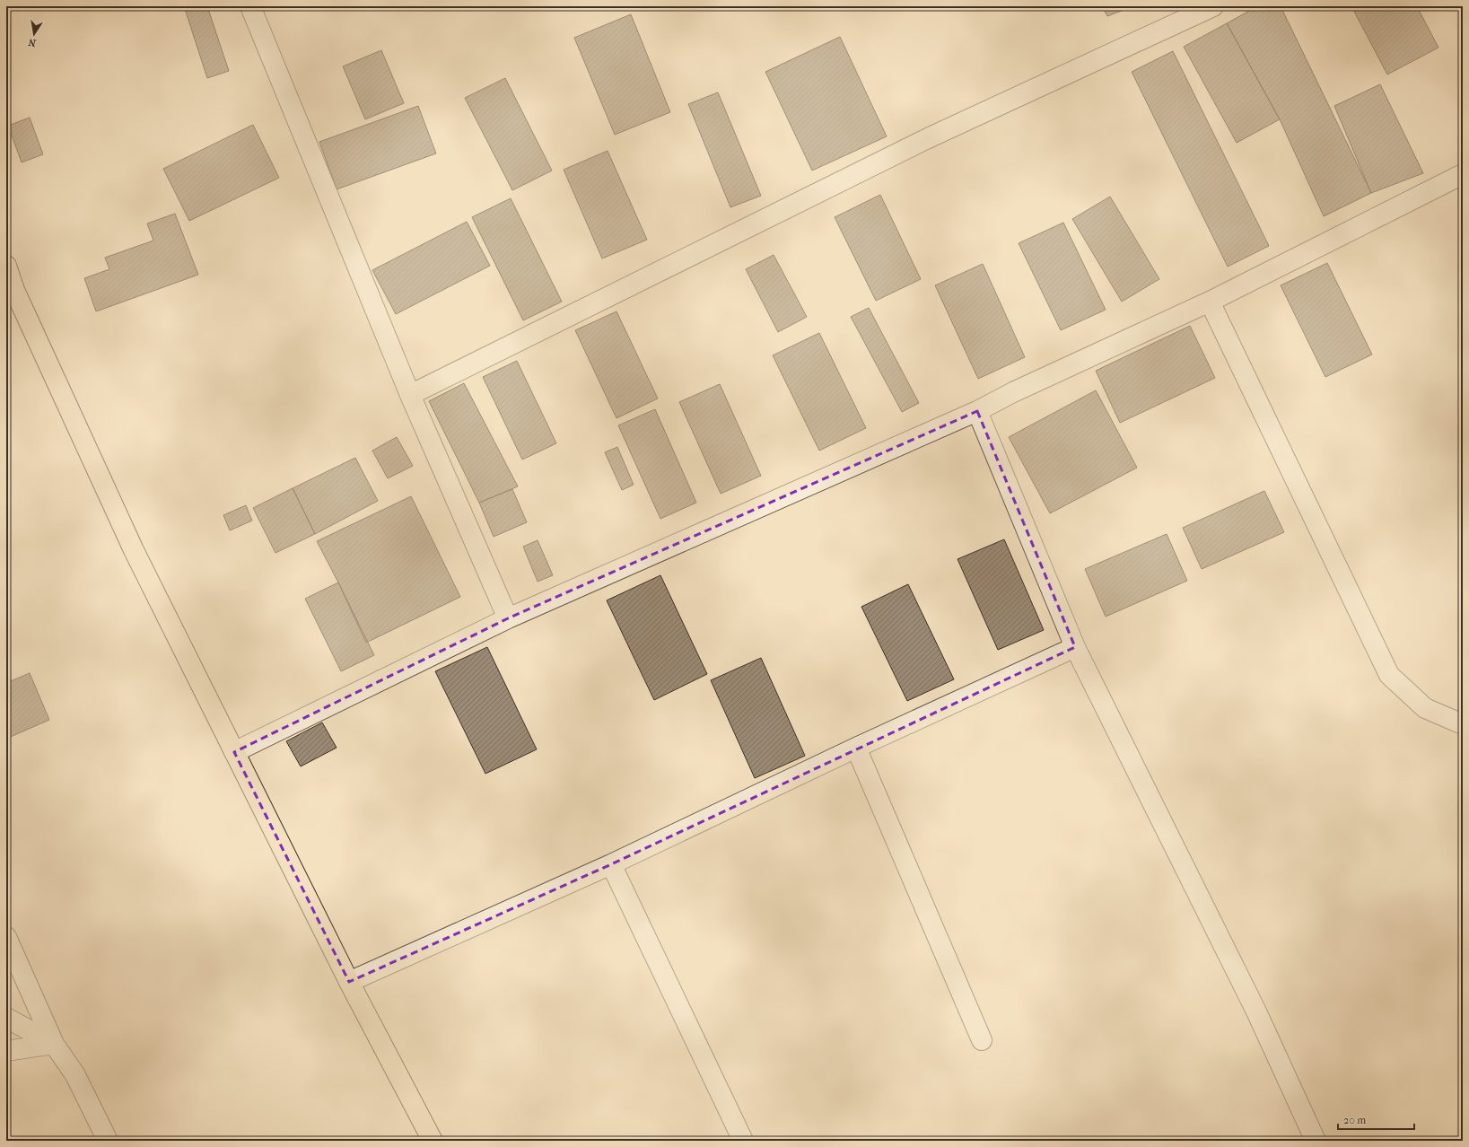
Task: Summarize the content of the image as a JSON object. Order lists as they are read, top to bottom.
{
  "scale_bar": "20 m",
  "north": "bottom"
}
